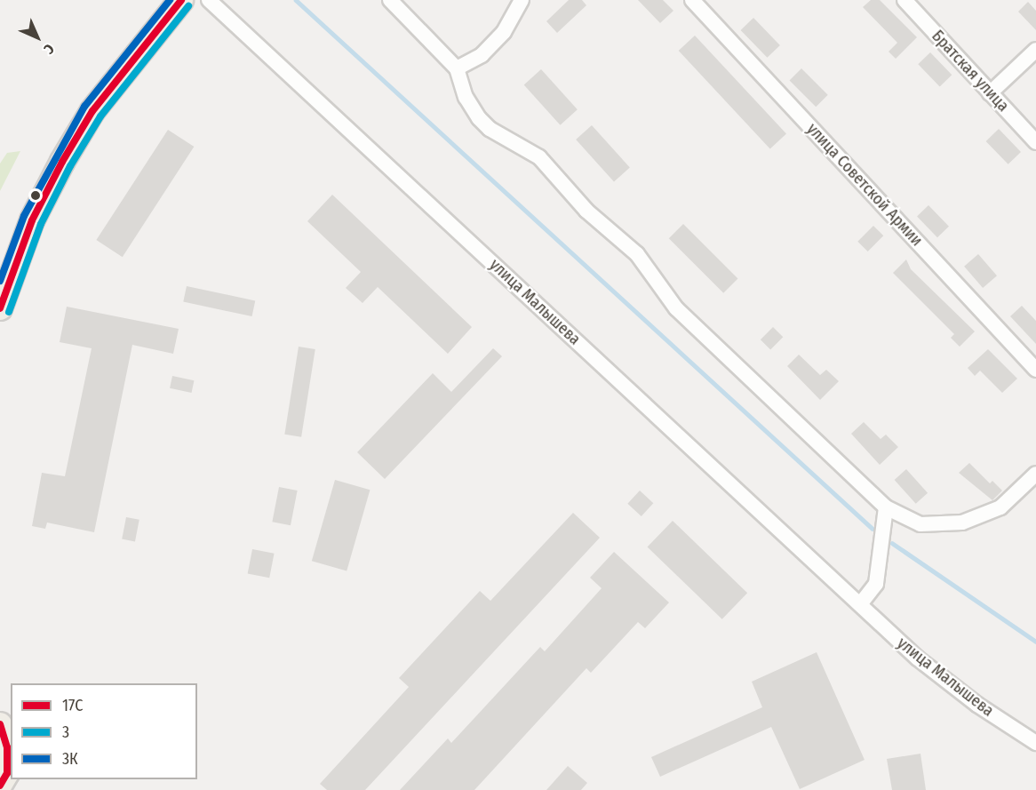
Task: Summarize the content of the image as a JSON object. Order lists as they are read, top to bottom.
{
  "streets": {
    "street": ["Братская улица", "улица Советской Армии", "улица Малышева"]
  },
  "lines": ["transit line 17С", "transit line 3К", "transit line 3"],
  "legend": ["17С", "3", "3К"],
  "north": "bottom right"
}
